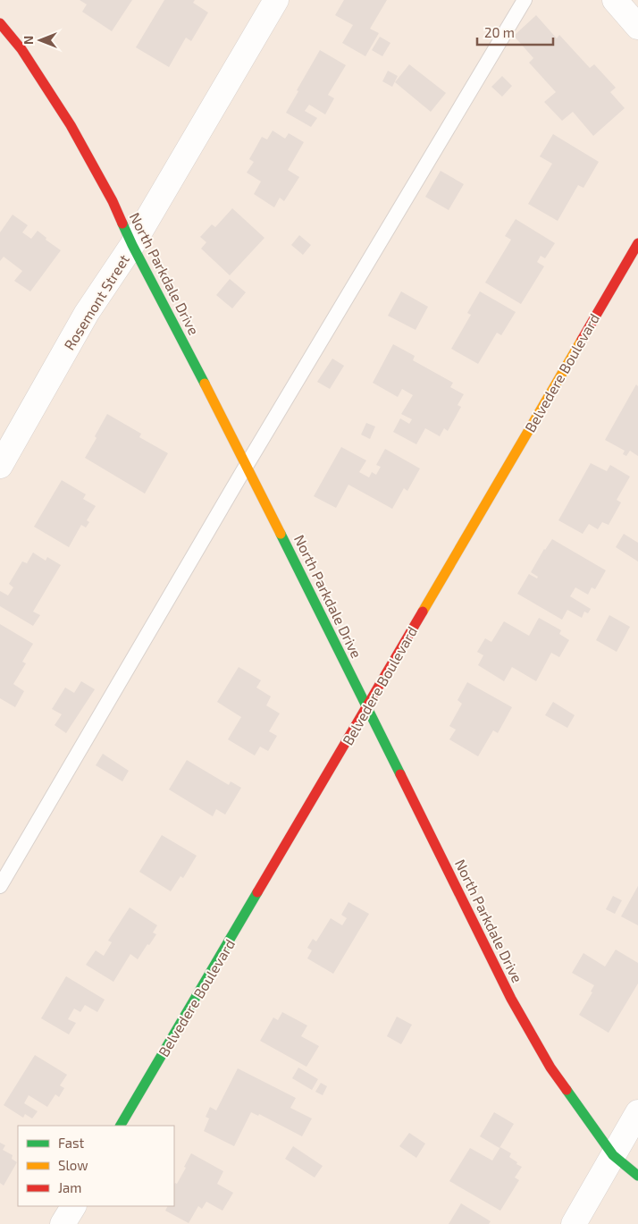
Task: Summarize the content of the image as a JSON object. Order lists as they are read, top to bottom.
{
  "streets": {
    "street": ["North Parkdale Drive", "Rosemont Street", "Belvedere Boulevard"]
  },
  "crossings": [
    ["North Parkdale Drive", "Rosemont Street"],
    ["North Parkdale Drive", "Belvedere Boulevard"]
  ],
  "legend": ["Fast", "Slow", "Jam"],
  "scale_bar": "20 m",
  "north": "left"
}
